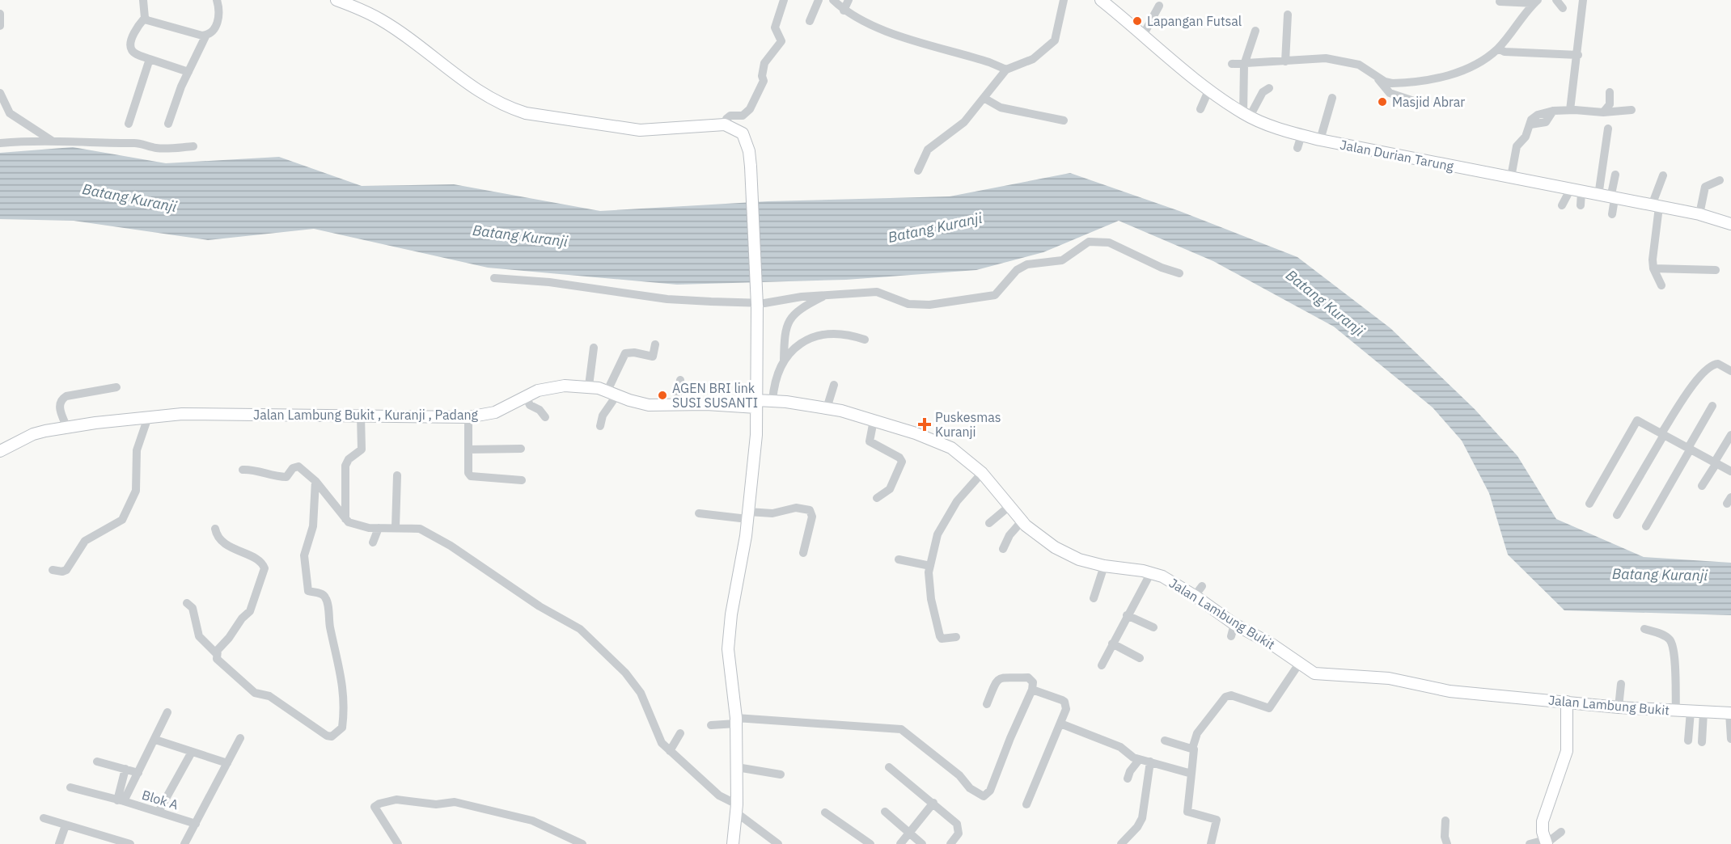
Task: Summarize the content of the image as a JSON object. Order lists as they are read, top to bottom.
{
  "streets": {
    "street": [
      "Jalan Durian Tarung",
      "Jalan Lambung Bukit , Kuranji , Padang",
      "Jalan Lambung Bukit",
      "Blok A"
    ]
  },
  "crossings": [
    ["Jalan Lambung Bukit , Kuranji , Padang", "Jalan Lambung Bukit"]
  ],
  "water": ["Batang Kuranji"],
  "places": {
    "other": ["Lapangan Futsal", "Masjid Abrar", "AGEN BRI link SUSI SUSANTI"],
    "health": ["Puskesmas Kuranji"]
  }
}
